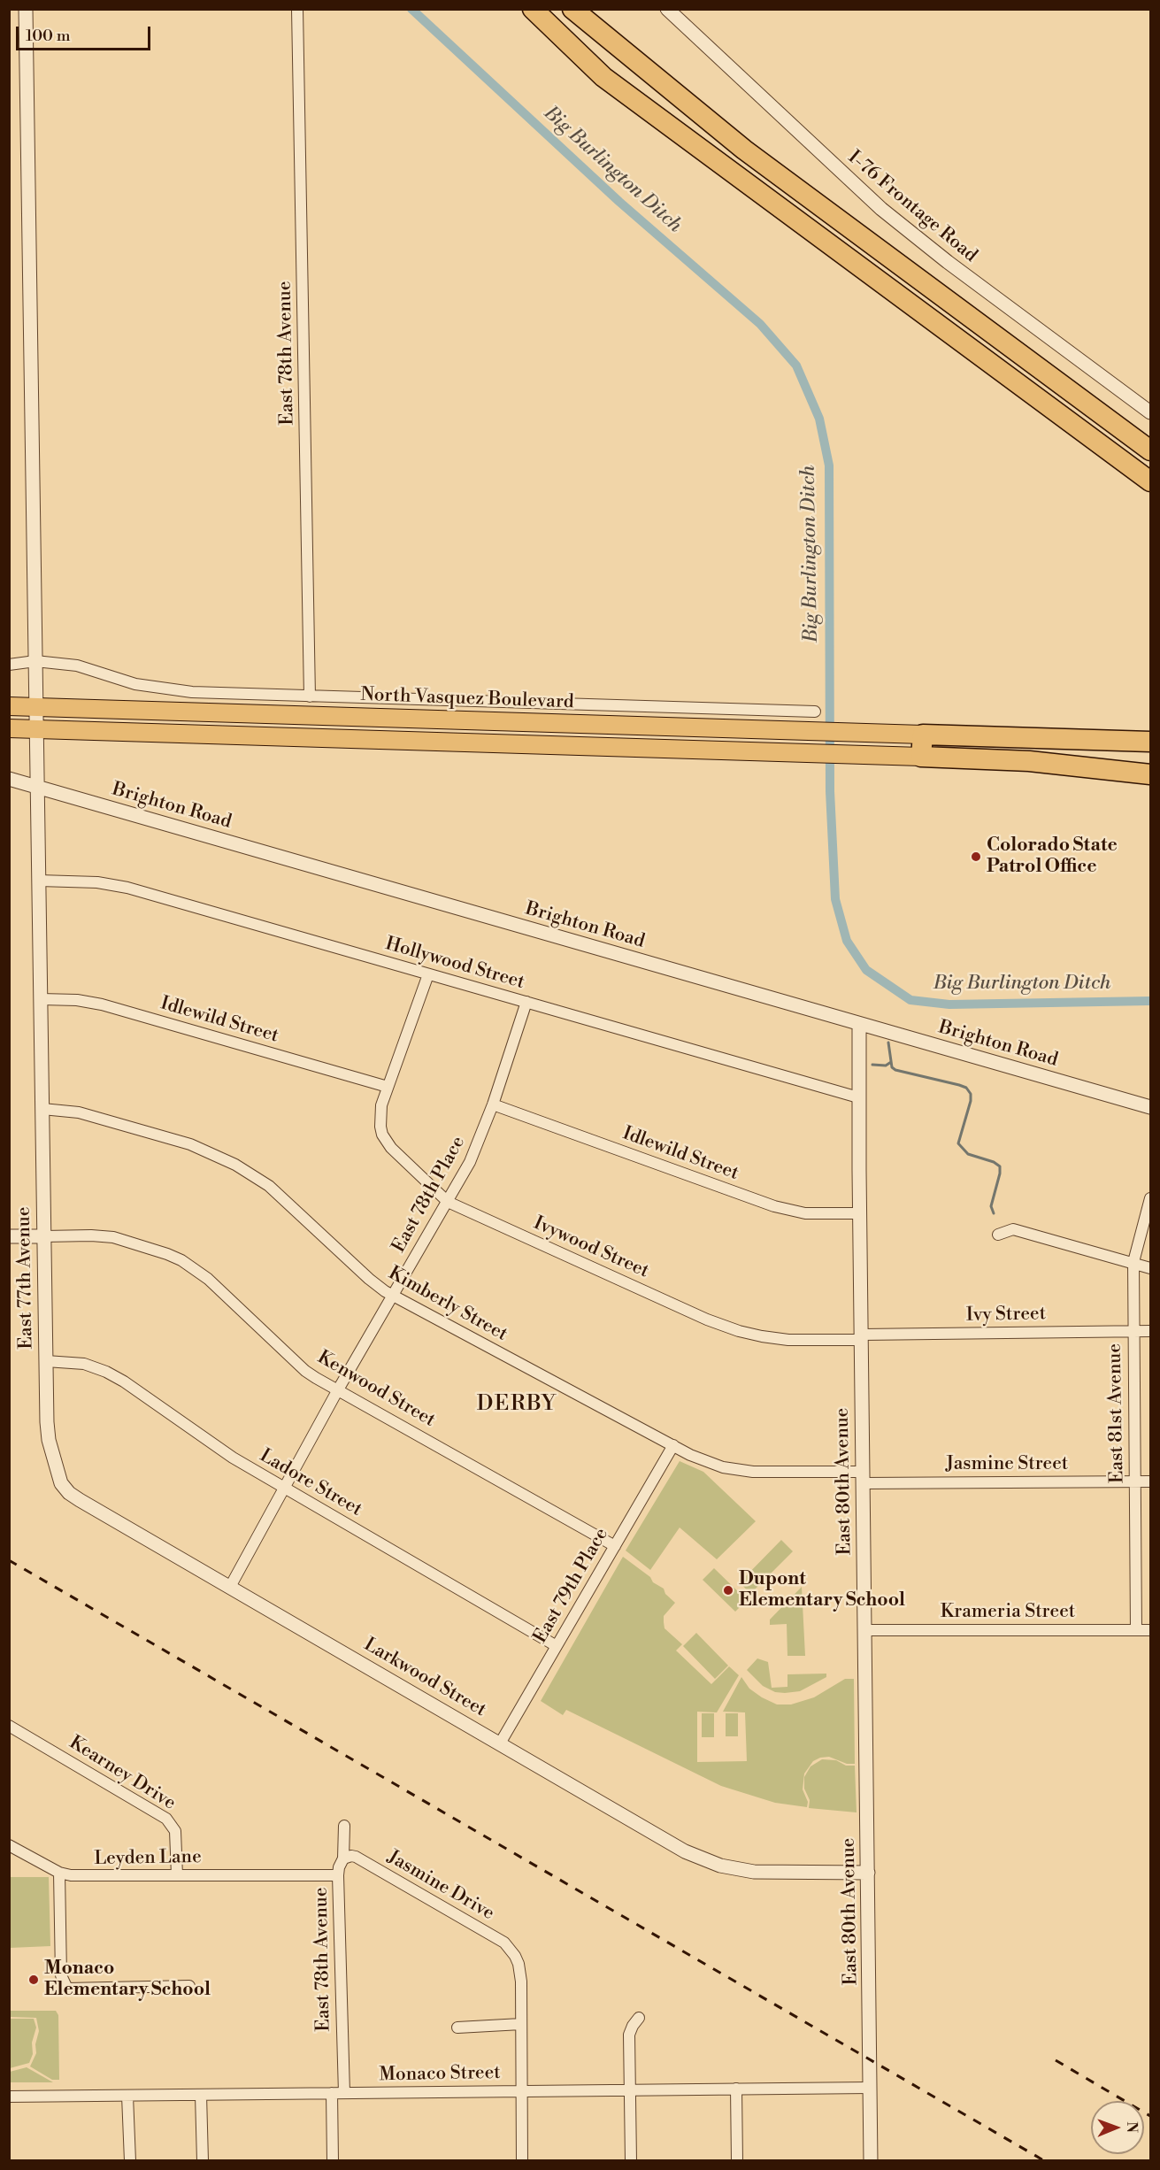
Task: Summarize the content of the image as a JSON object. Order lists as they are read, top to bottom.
{
  "streets": {
    "highway": ["North Vasquez Boulevard"],
    "street": [
      "I-76 Frontage Road",
      "East 78th Avenue",
      "Brighton Road",
      "Hollywood Street",
      "Idlewild Street",
      "East 78th Place",
      "Ivywood Street",
      "East 77th Avenue",
      "Kimberly Street",
      "Ivy Street",
      "Kenwood Street",
      "East 81st Avenue",
      "Jasmine Street",
      "East 80th Avenue",
      "Ladore Street",
      "East 79th Place",
      "Krameria Street",
      "Larkwood Street",
      "Kearney Drive",
      "Leyden Lane",
      "Jasmine Drive",
      "Monaco Street"
    ]
  },
  "crossings": [
    ["East 78th Avenue", "Leyden Lane"],
    ["East 78th Avenue", "Jasmine Drive"],
    ["East 78th Avenue", "Monaco Street"],
    ["North Vasquez Boulevard", "East 77th Avenue"],
    ["Brighton Road", "East 77th Avenue"],
    ["Brighton Road", "East 80th Avenue"],
    ["Hollywood Street", "East 78th Place"],
    ["Hollywood Street", "Ivywood Street"],
    ["Hollywood Street", "East 77th Avenue"],
    ["Hollywood Street", "East 80th Avenue"],
    ["Idlewild Street", "East 78th Place"],
    ["Idlewild Street", "Ivywood Street"],
    ["Idlewild Street", "East 77th Avenue"],
    ["Idlewild Street", "East 80th Avenue"],
    ["East 78th Place", "Ivywood Street"],
    ["East 78th Place", "Kimberly Street"],
    ["East 78th Place", "Kenwood Street"],
    ["East 78th Place", "Ladore Street"],
    ["East 78th Place", "Larkwood Street"],
    ["Ivywood Street", "Ivy Street"],
    ["Ivywood Street", "East 80th Avenue"],
    ["East 77th Avenue", "Kimberly Street"],
    ["East 77th Avenue", "Kenwood Street"],
    ["East 77th Avenue", "Ladore Street"],
    ["East 77th Avenue", "Larkwood Street"],
    ["Kimberly Street", "Jasmine Street"],
    ["Kimberly Street", "East 80th Avenue"],
    ["Kimberly Street", "East 79th Place"],
    ["Ivy Street", "East 81st Avenue"],
    ["Ivy Street", "East 80th Avenue"],
    ["Kenwood Street", "East 79th Place"],
    ["East 81st Avenue", "Jasmine Street"],
    ["East 81st Avenue", "Krameria Street"],
    ["Jasmine Street", "East 80th Avenue"],
    ["East 80th Avenue", "Krameria Street"],
    ["East 80th Avenue", "Larkwood Street"],
    ["East 80th Avenue", "Monaco Street"],
    ["Ladore Street", "East 79th Place"],
    ["East 79th Place", "Larkwood Street"],
    ["Kearney Drive", "Leyden Lane"]
  ],
  "districts": ["DERBY"],
  "water": ["Big Burlington Ditch"],
  "places": ["Colorado State Patrol Office", "Dupont Elementary School", "Monaco Elementary School"],
  "scale_bar": "100 m",
  "north": "right"
}
